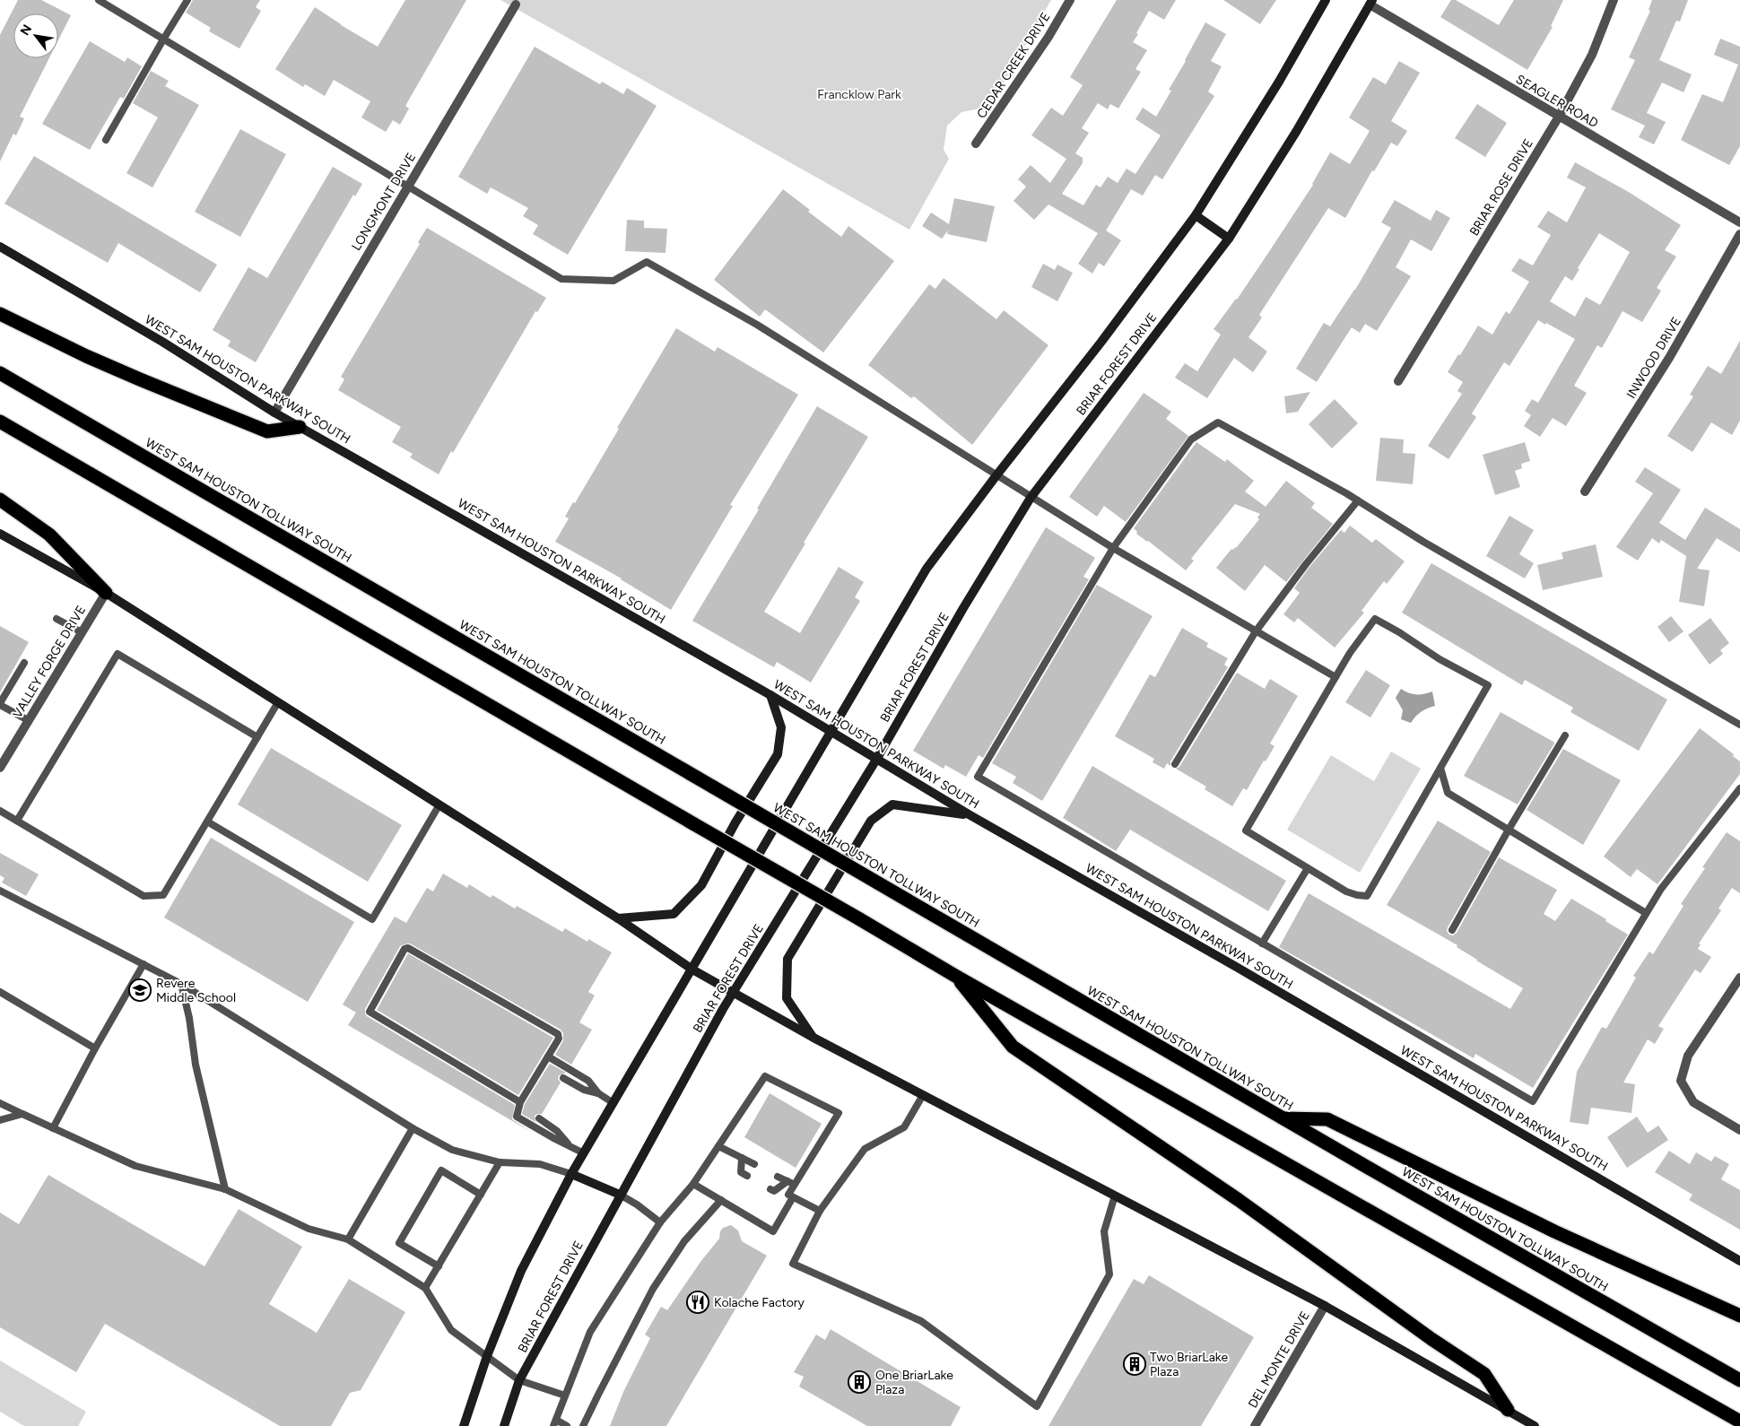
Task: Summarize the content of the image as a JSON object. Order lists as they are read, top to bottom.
{
  "streets": {
    "highway": ["WEST SAM HOUSTON TOLLWAY SOUTH"],
    "main road": ["BRIAR FOREST DRIVE", "WEST SAM HOUSTON PARKWAY SOUTH"],
    "street": [
      "CEDAR CREEK DRIVE",
      "SEAGLER ROAD",
      "BRIAR ROSE DRIVE",
      "LONGMONT DRIVE",
      "INWOOD DRIVE",
      "VALLEY FORGE DRIVE",
      "DEL MONTE DRIVE"
    ]
  },
  "crossings": [
    ["SEAGLER ROAD", "BRIAR ROSE DRIVE"],
    ["SEAGLER ROAD", "BRIAR FOREST DRIVE"],
    ["LONGMONT DRIVE", "WEST SAM HOUSTON PARKWAY SOUTH"],
    ["BRIAR FOREST DRIVE", "WEST SAM HOUSTON PARKWAY SOUTH"]
  ],
  "parks": ["Francklow Park"],
  "places": {
    "school or university": ["Revere Middle School"],
    "restaurant": ["Kolache Factory"],
    "building": ["Two BriarLake Plaza", "One BriarLake Plaza"]
  },
  "north": "top left"
}
